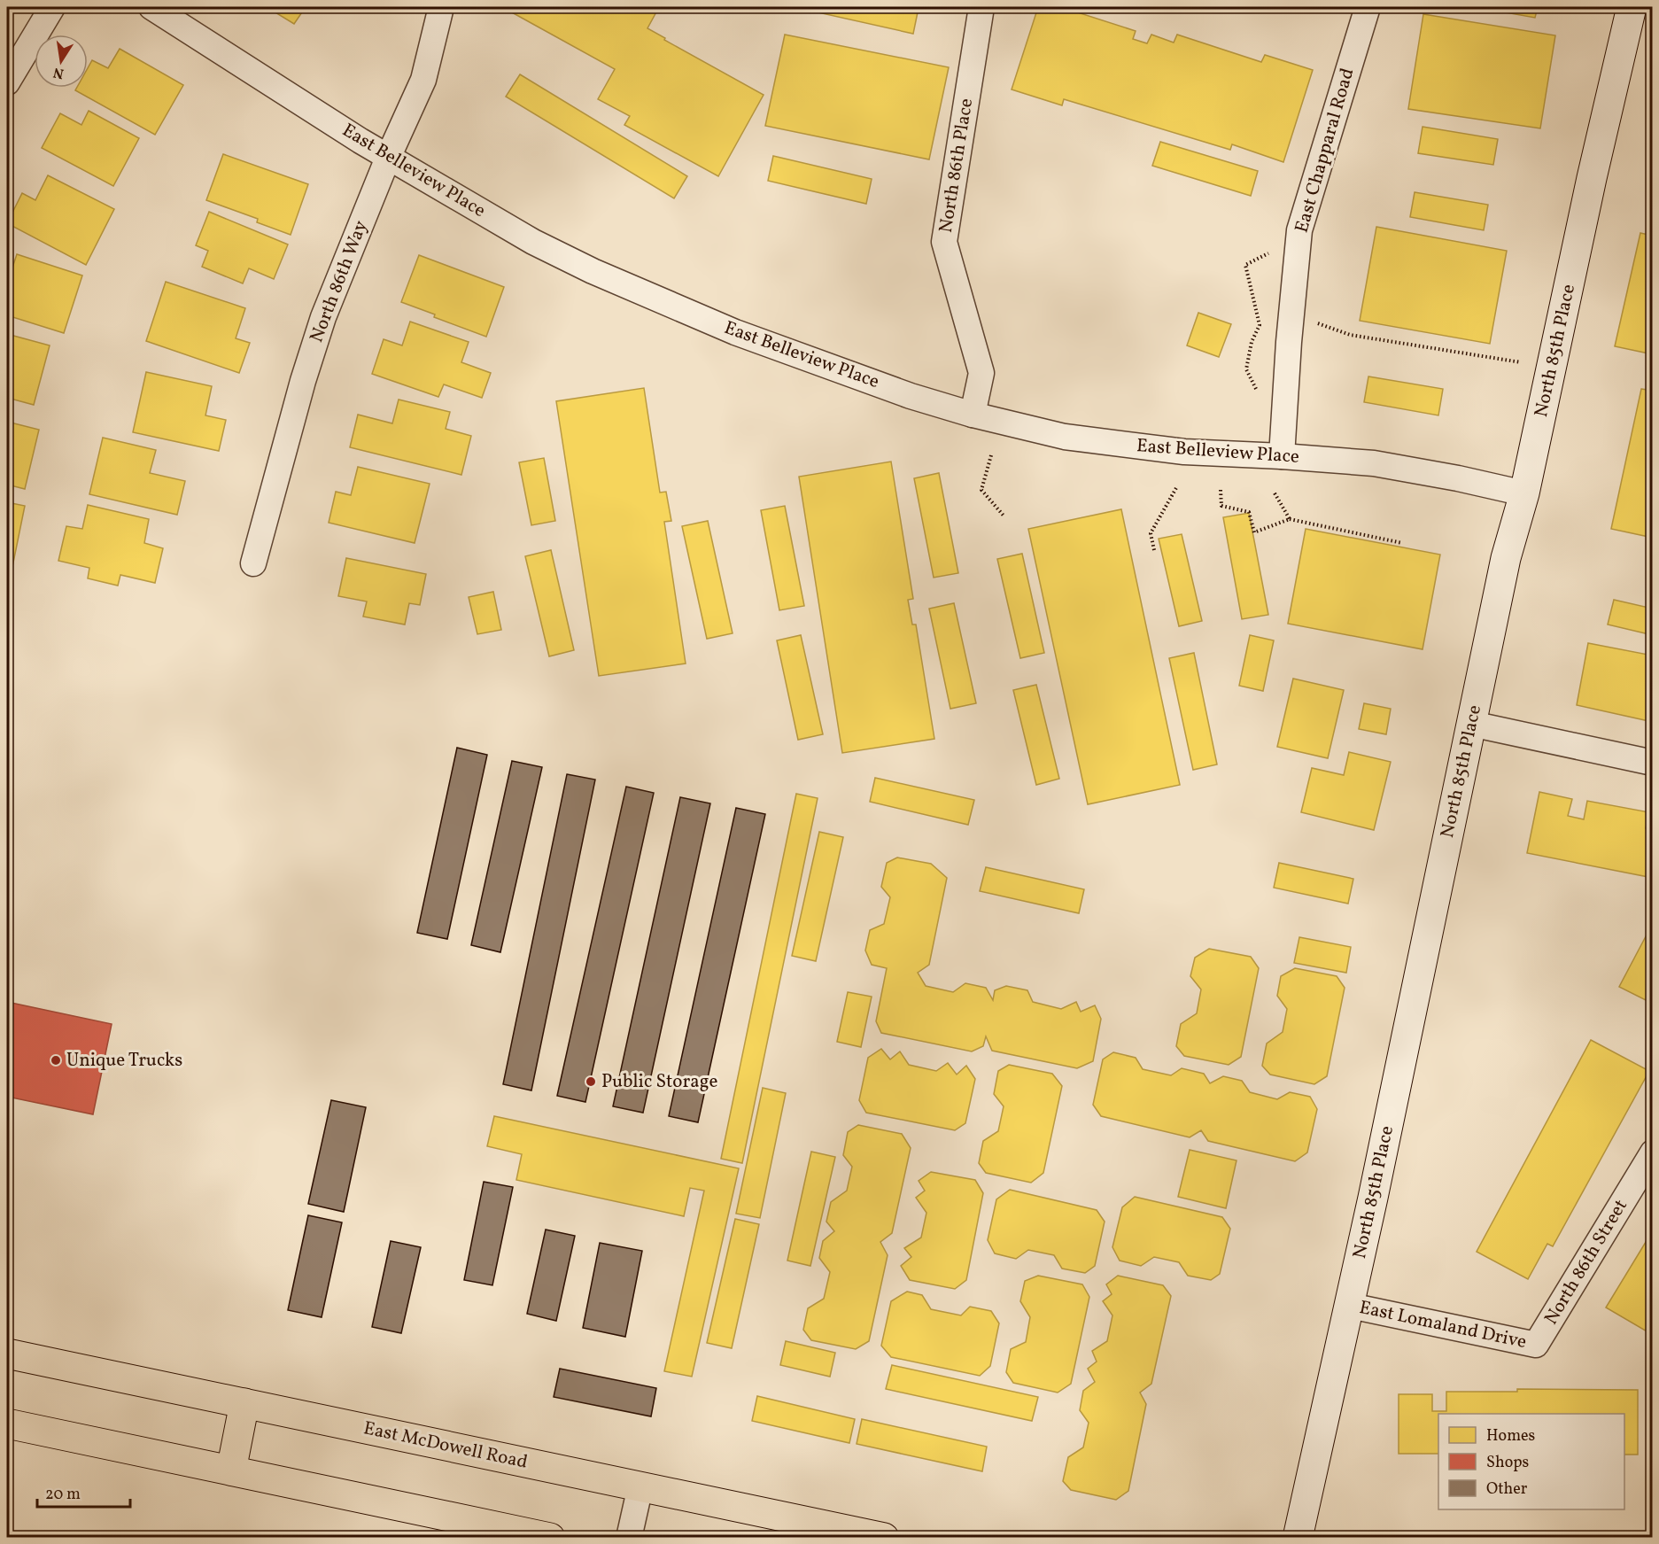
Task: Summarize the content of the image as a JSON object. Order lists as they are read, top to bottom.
{
  "streets": {
    "main road": ["East McDowell Road"],
    "street": [
      "East Chapparal Road",
      "North 86th Place",
      "East Belleview Place",
      "North 86th Way",
      "North 85th Place",
      "North 86th Street",
      "East Lomaland Drive"
    ]
  },
  "crossings": [
    ["East Chapparal Road", "East Belleview Place"],
    ["North 86th Place", "East Belleview Place"],
    ["East Belleview Place", "North 86th Way"],
    ["East Belleview Place", "North 85th Place"],
    ["North 85th Place", "East Lomaland Drive"],
    ["North 86th Street", "East Lomaland Drive"]
  ],
  "places": ["Unique Trucks", "Public Storage"],
  "legend": ["Homes", "Shops", "Other"],
  "scale_bar": "20 m",
  "north": "bottom"
}
